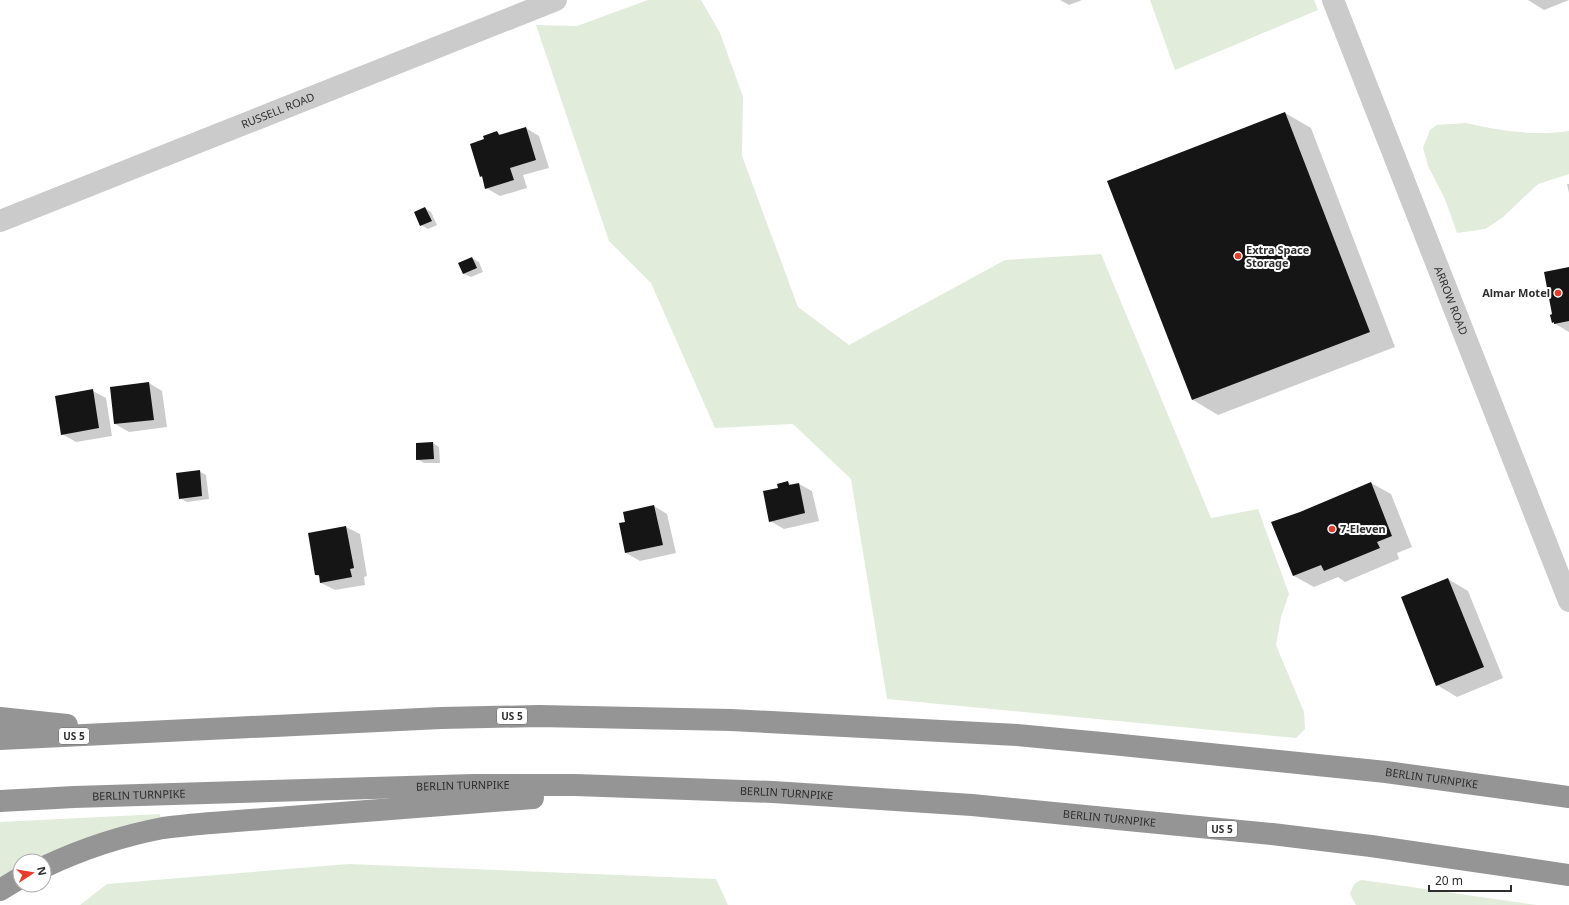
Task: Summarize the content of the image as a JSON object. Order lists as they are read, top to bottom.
{
  "streets": {
    "highway": ["US 5", "BERLIN TURNPIKE"],
    "street": ["RUSSELL ROAD", "ARROW ROAD"]
  },
  "places": ["Extra Space Storage", "Almar Motel", "7-Eleven"],
  "scale_bar": "20 m",
  "north": "right"
}
